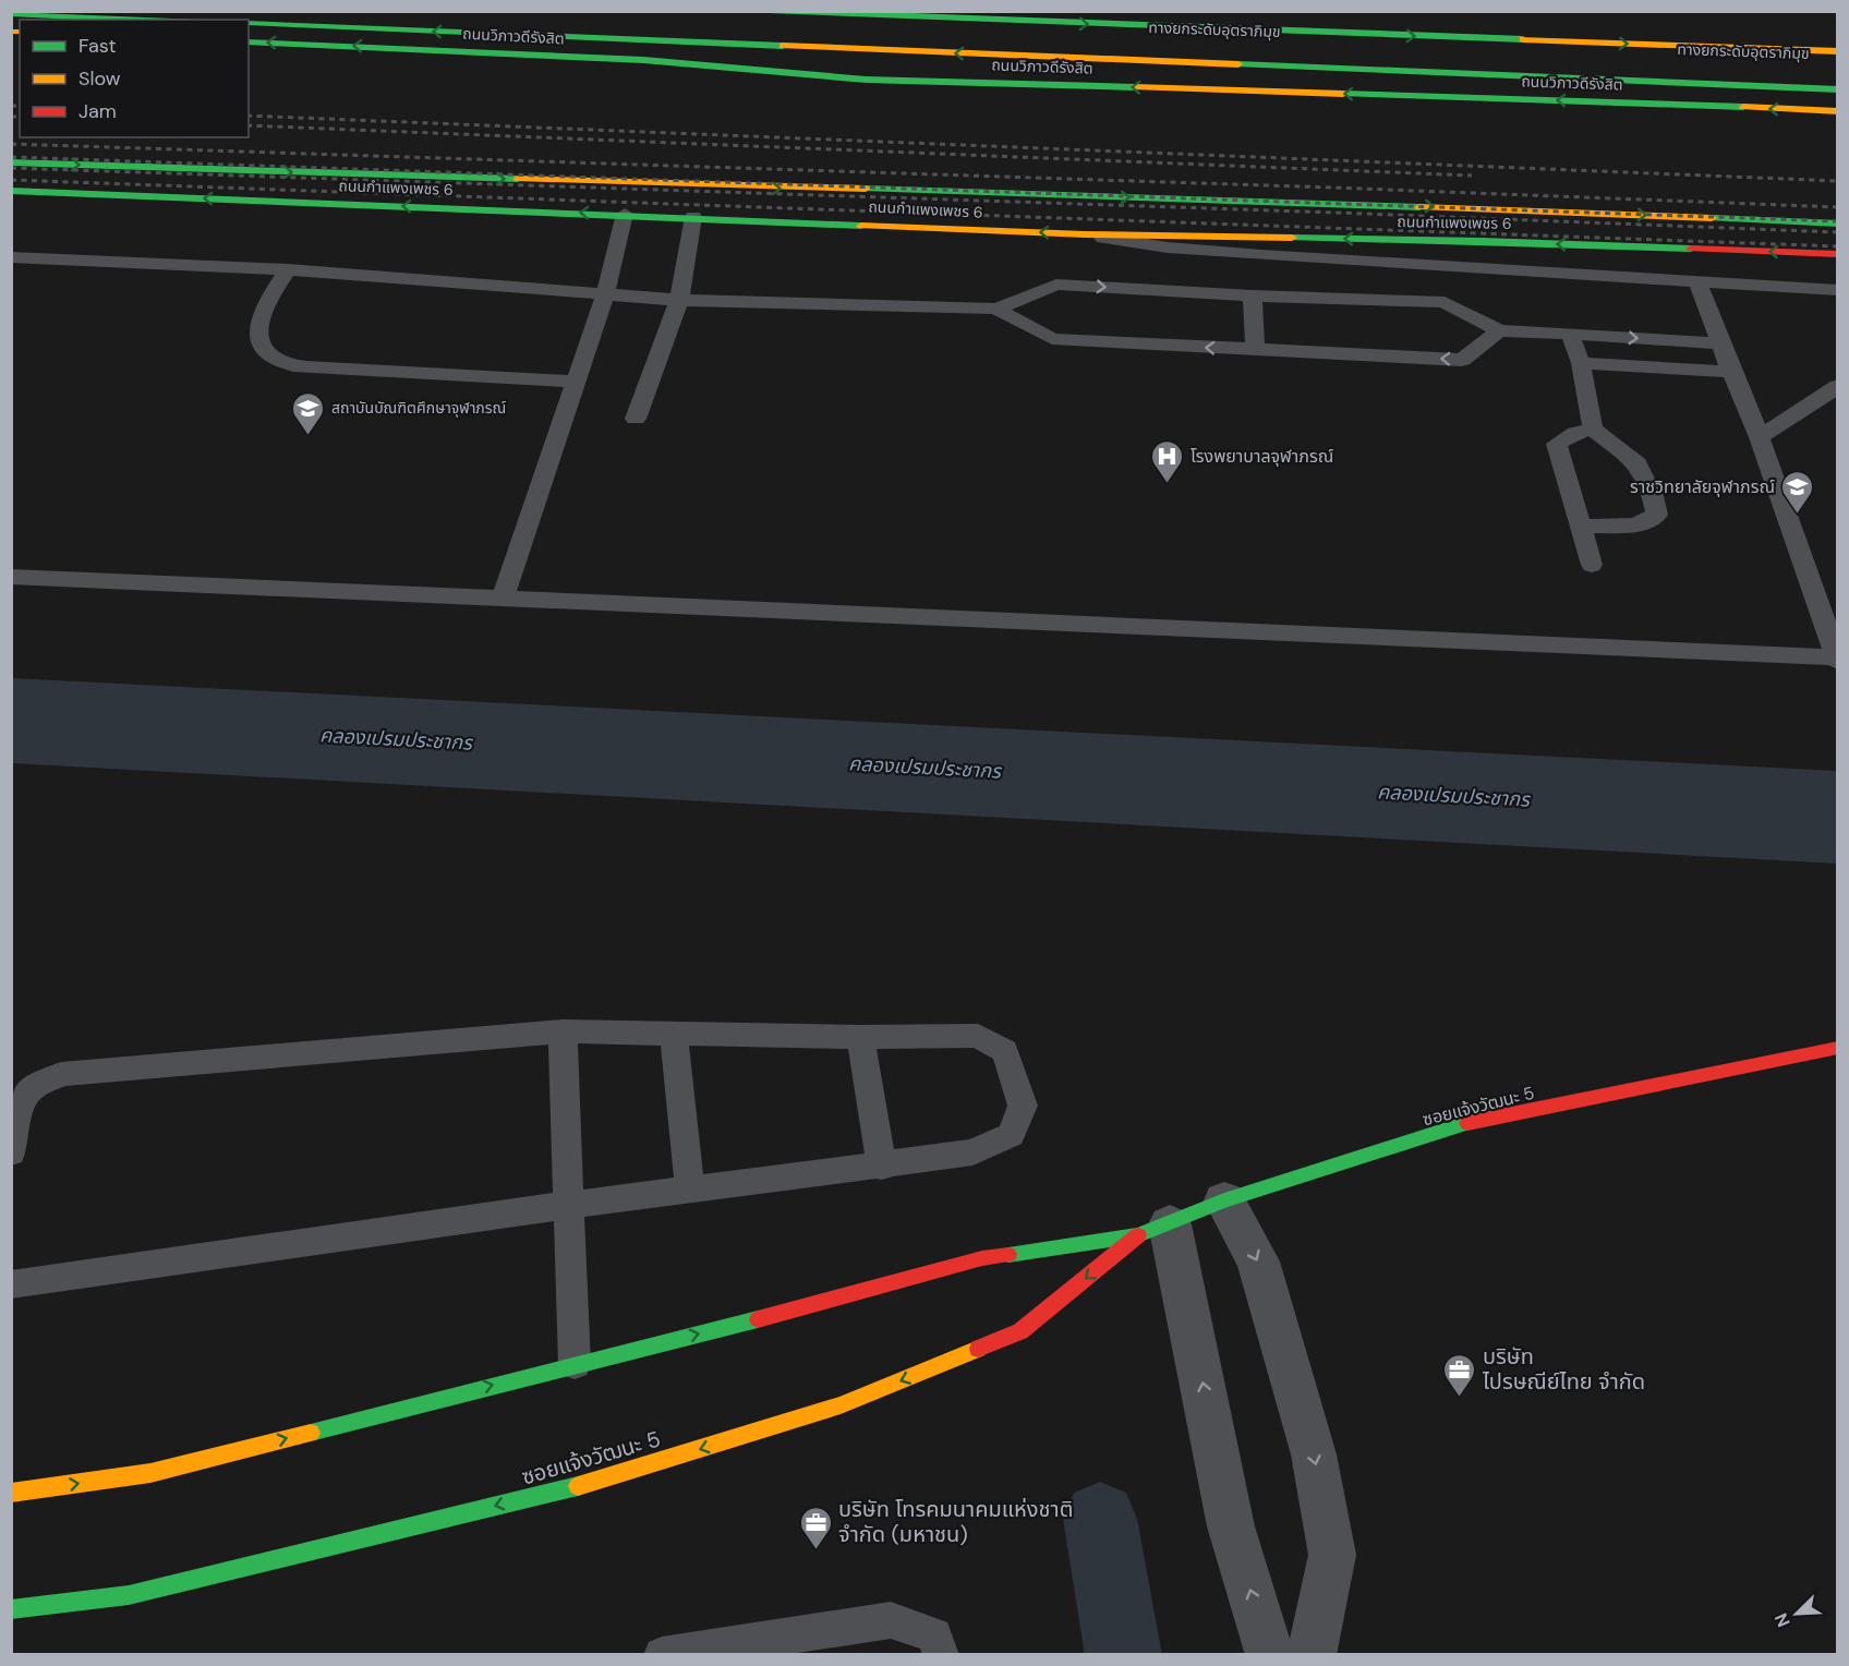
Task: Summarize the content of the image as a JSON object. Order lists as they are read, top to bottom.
{
  "streets": {
    "main road": [
      "ทางยกระดับอุตราภิมุข",
      "ถนนวิภาวดีรังสิต",
      "ถนนกำแพงเพชร 6",
      "ซอยแจ้งวัฒนะ 5"
    ]
  },
  "water": ["คลองเปรมประชากร"],
  "places": {
    "school or university": ["สถาบันบัณฑิตศึกษาจุฬาภรณ์", "ราชวิทยาลัยจุฬาภรณ์"],
    "hospital": ["โรงพยาบาลจุฬาภรณ์"],
    "office": ["บริษัท ไปรษณีย์ไทย จำกัด", "บริษัท โทรคมนาคมแห่งชาติ จำกัด (มหาชน)"]
  },
  "legend": ["Fast", "Slow", "Jam"],
  "north": "bottom left"
}
